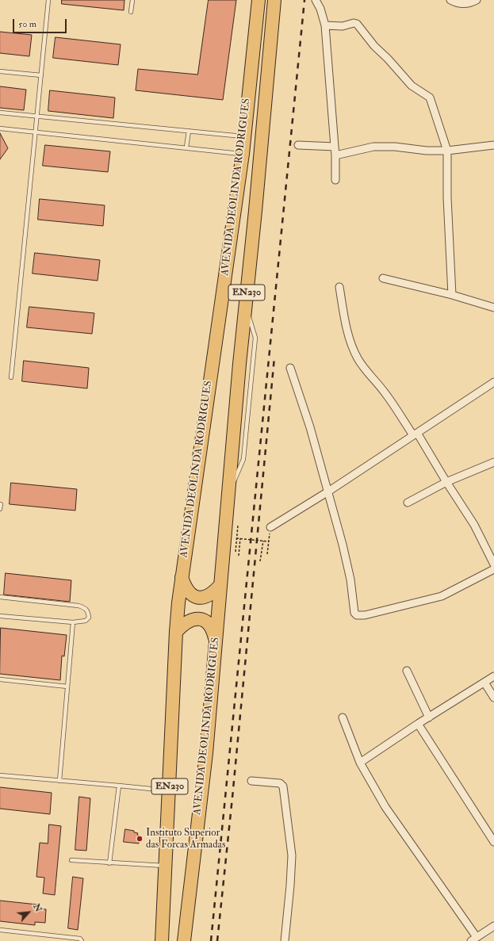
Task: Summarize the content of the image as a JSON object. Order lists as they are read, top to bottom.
{
  "streets": {
    "highway": ["AVENIDA DEOLINDA RODRIGUES", "EN230"]
  },
  "places": ["Instituto Superior das Forcas Armadas"],
  "scale_bar": "50 m",
  "north": "top right"
}
